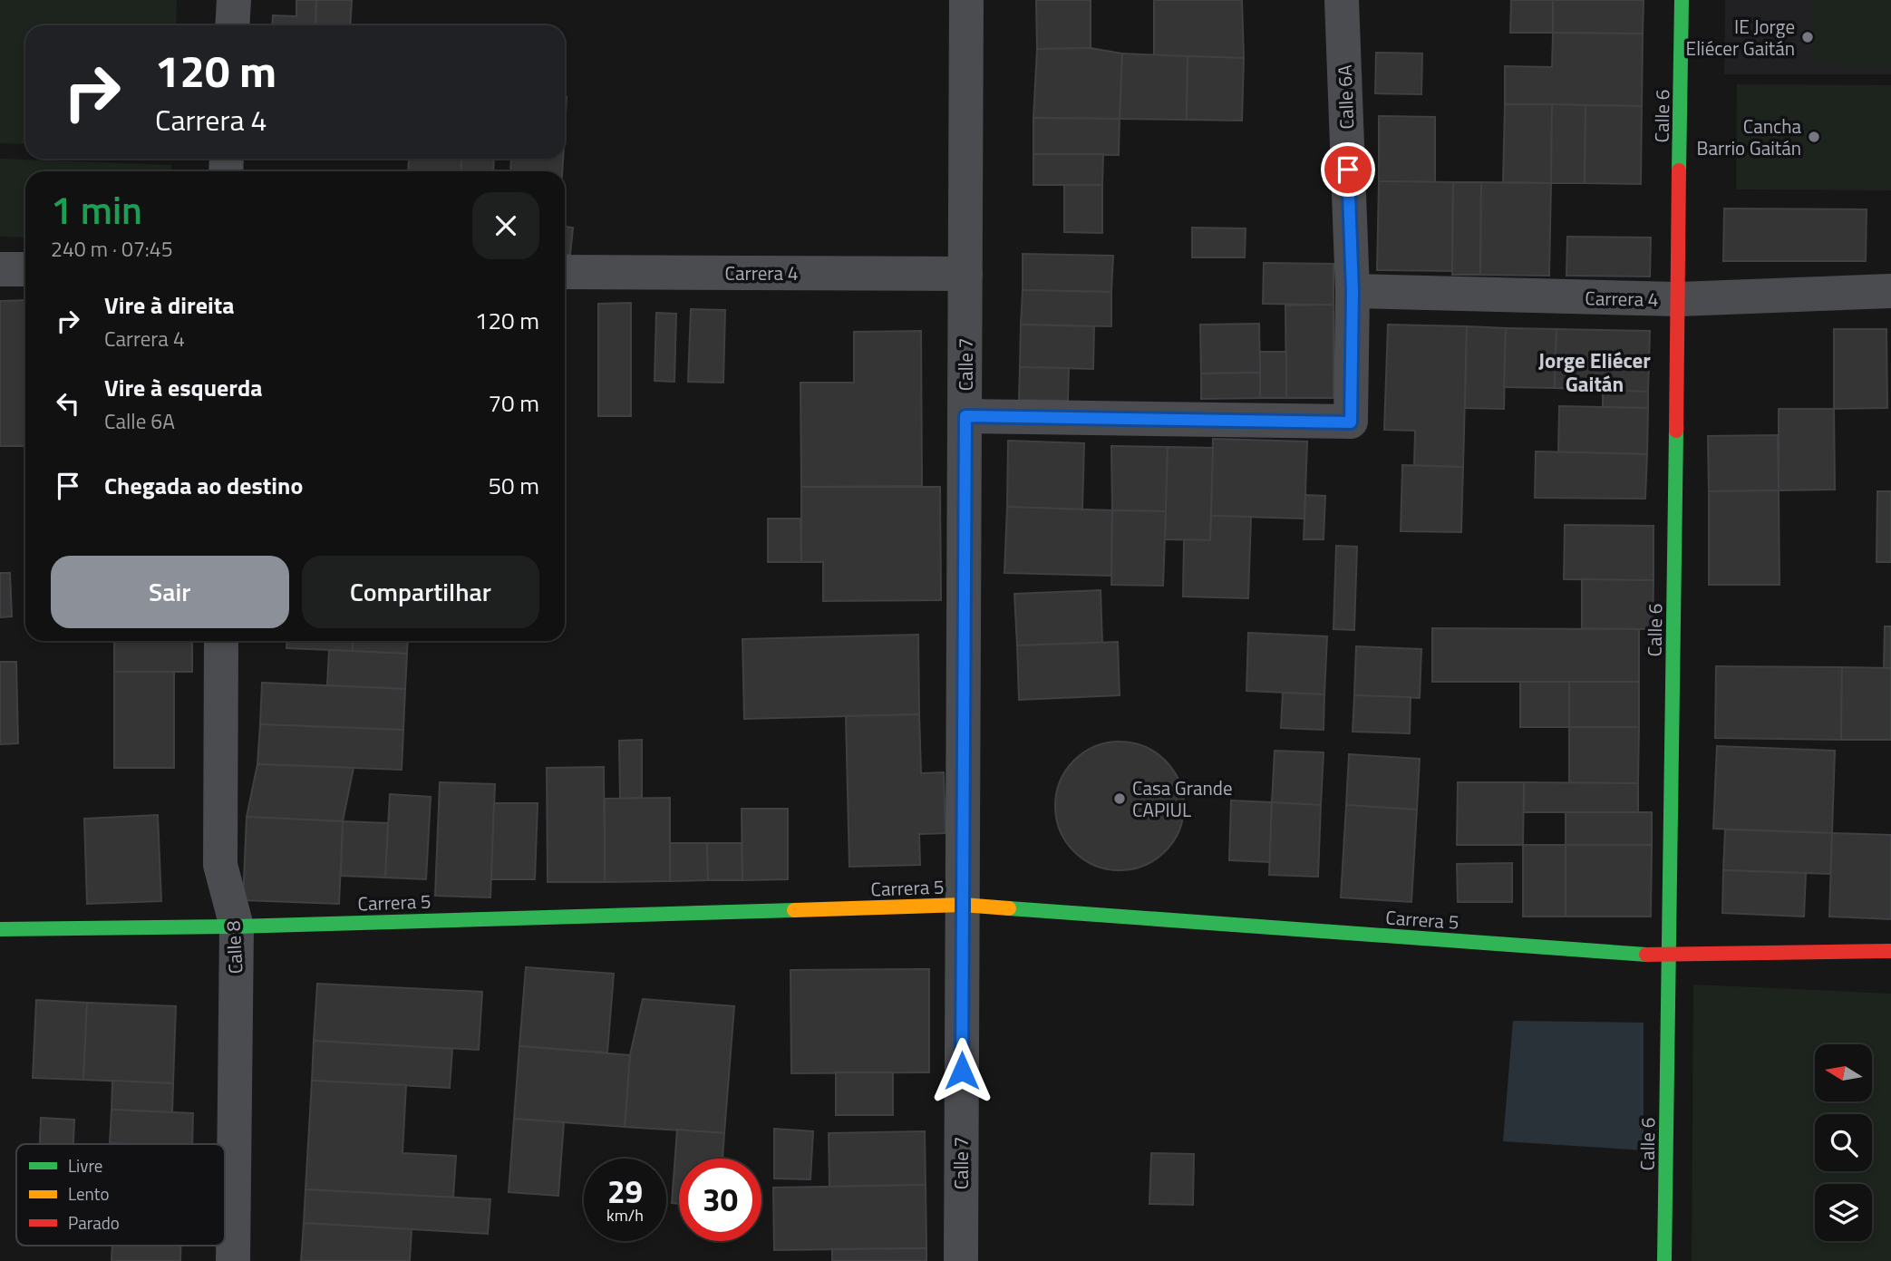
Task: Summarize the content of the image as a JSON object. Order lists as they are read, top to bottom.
{
  "streets": {
    "street": [
      "Calle 6A",
      "Calle 6",
      "Carrera 4",
      "Calle 7",
      "Carrera 5",
      "Calle 8"
    ]
  },
  "crossings": [
    ["Calle 6A", "Carrera 4"],
    ["Calle 6A", "Calle 7"],
    ["Calle 6", "Carrera 4"],
    ["Calle 6", "Carrera 5"],
    ["Carrera 4", "Calle 7"],
    ["Calle 7", "Carrera 5"],
    ["Carrera 5", "Calle 8"]
  ],
  "districts": ["Jorge Eliécer Gaitán"],
  "places": ["IE Jorge Eliécer Gaitán", "Cancha Barrio Gaitán", "Casa Grande CAPIUL"],
  "legend": ["Livre", "Lento", "Parado"],
  "north": "left",
  "page": {
    "turn": ["120 m", "Carrera 4"],
    "heading": ["1 min", "240 m · 07:45"],
    "list": [
      {
        "name": "Vire à direita",
        "note": "Carrera 4",
        "value": "120 m"
      },
      {
        "name": "Vire à esquerda",
        "note": "Calle 6A",
        "value": "70 m"
      },
      {
        "name": "Chegada ao destino",
        "value": "50 m"
      }
    ],
    "buttons": ["Sair", "Compartilhar"],
    "speed": "29 km/h",
    "limit": "30"
  }
}
